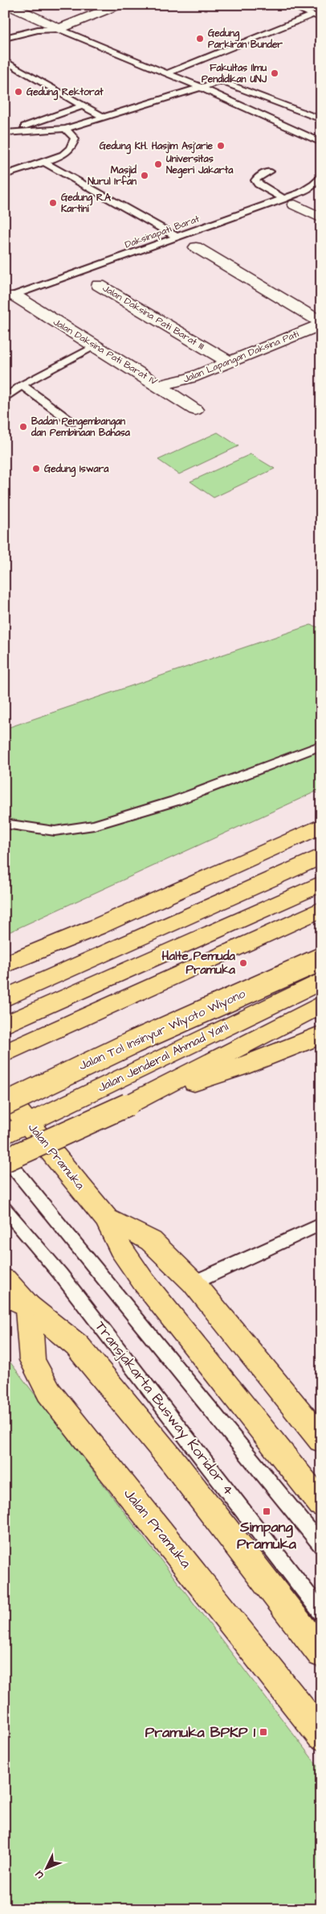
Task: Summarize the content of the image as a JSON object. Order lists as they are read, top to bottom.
{
  "streets": {
    "main road": ["Jalan Tol Insinyur Wiyoto Wiyono", "Jalan Jenderal Ahmad Yani", "Jalan Pramuka"],
    "street": ["Jalan Daksina Pati Barat III", "Jalan Daksina Pati Barat IV", "Jalan Lapangan Daksina Pati"],
    "lane": ["Daksinapati Barat", "Transjakarta Busway Koridor 4"]
  },
  "crossings": [
    ["Daksinapati Barat", "Jalan Daksina Pati Barat IV"],
    ["Jalan Daksina Pati Barat III", "Jalan Lapangan Daksina Pati"],
    ["Jalan Daksina Pati Barat IV", "Jalan Lapangan Daksina Pati"],
    ["Jalan Tol Insinyur Wiyoto Wiyono", "Jalan Pramuka"],
    ["Jalan Jenderal Ahmad Yani", "Jalan Pramuka"]
  ],
  "places": {
    "other": [
      "Gedung Parkiran Bunder",
      "Fakultas Ilmu Pendidikan UNJ",
      "Gedung Rektorat",
      "Gedung KH. Hasjim Asj'arie",
      "Universitas Negeri Jakarta",
      "Masjid Nurul Irfan",
      "Gedung R.A Kartini",
      "Badan Pengembangan dan Pembinaan Bahasa",
      "Gedung Iswara",
      "Halte Pemuda Pramuka"
    ],
    "transit": ["Simpang Pramuka", "Pramuka BPKP 1"]
  },
  "north": "bottom left"
}
